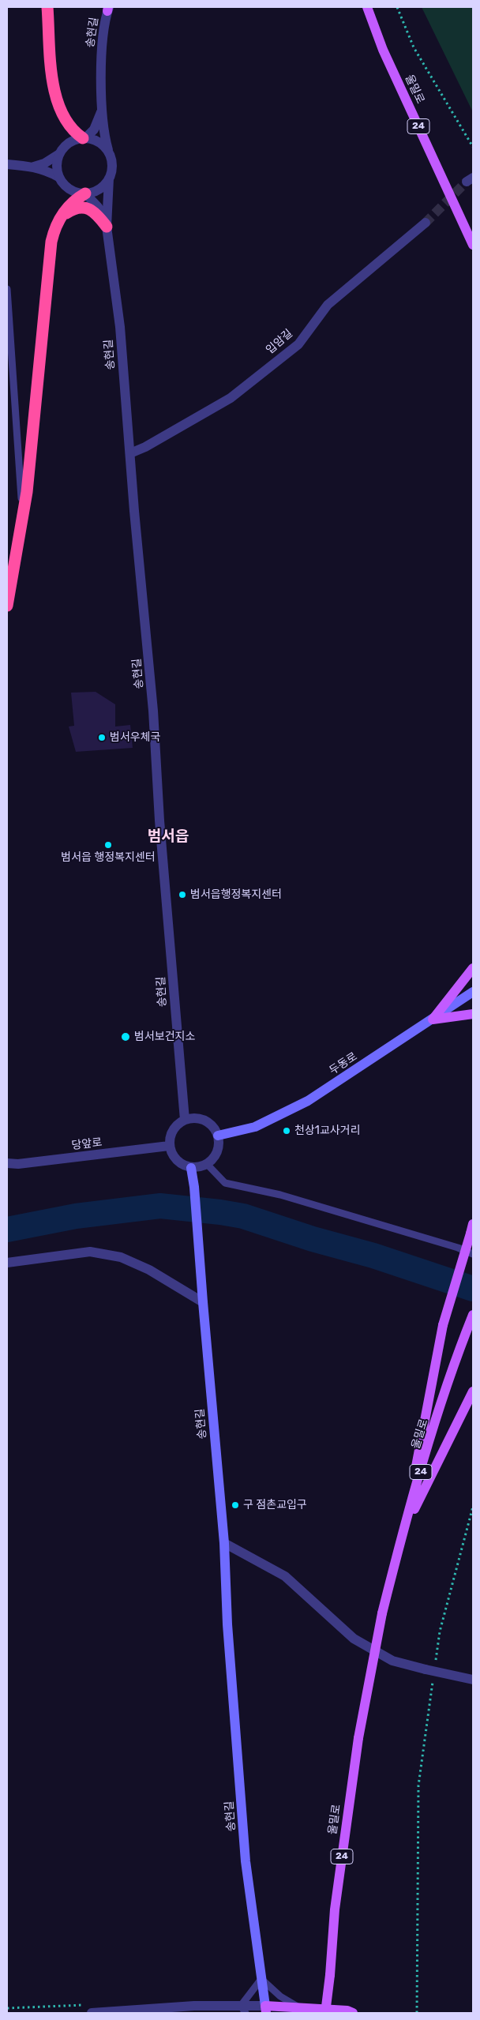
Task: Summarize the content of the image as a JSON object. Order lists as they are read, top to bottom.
{
  "streets": {
    "main road": [
      "송현길",
      "울밀로",
      "24",
      "두동로"
    ],
    "street": ["입암길", "당앞로"]
  },
  "crossings": [
    ["송현길", "입암길"],
    ["송현길", "두동로"],
    ["송현길", "당앞로"],
    ["두동로", "당앞로"]
  ],
  "districts": ["범서읍"],
  "places": [
    "범서우체국",
    "범서읍 행정복지센터",
    "범서읍행정복지센터",
    "범서보건지소",
    "천상1교사거리",
    "구 점촌교입구"
  ]
}
